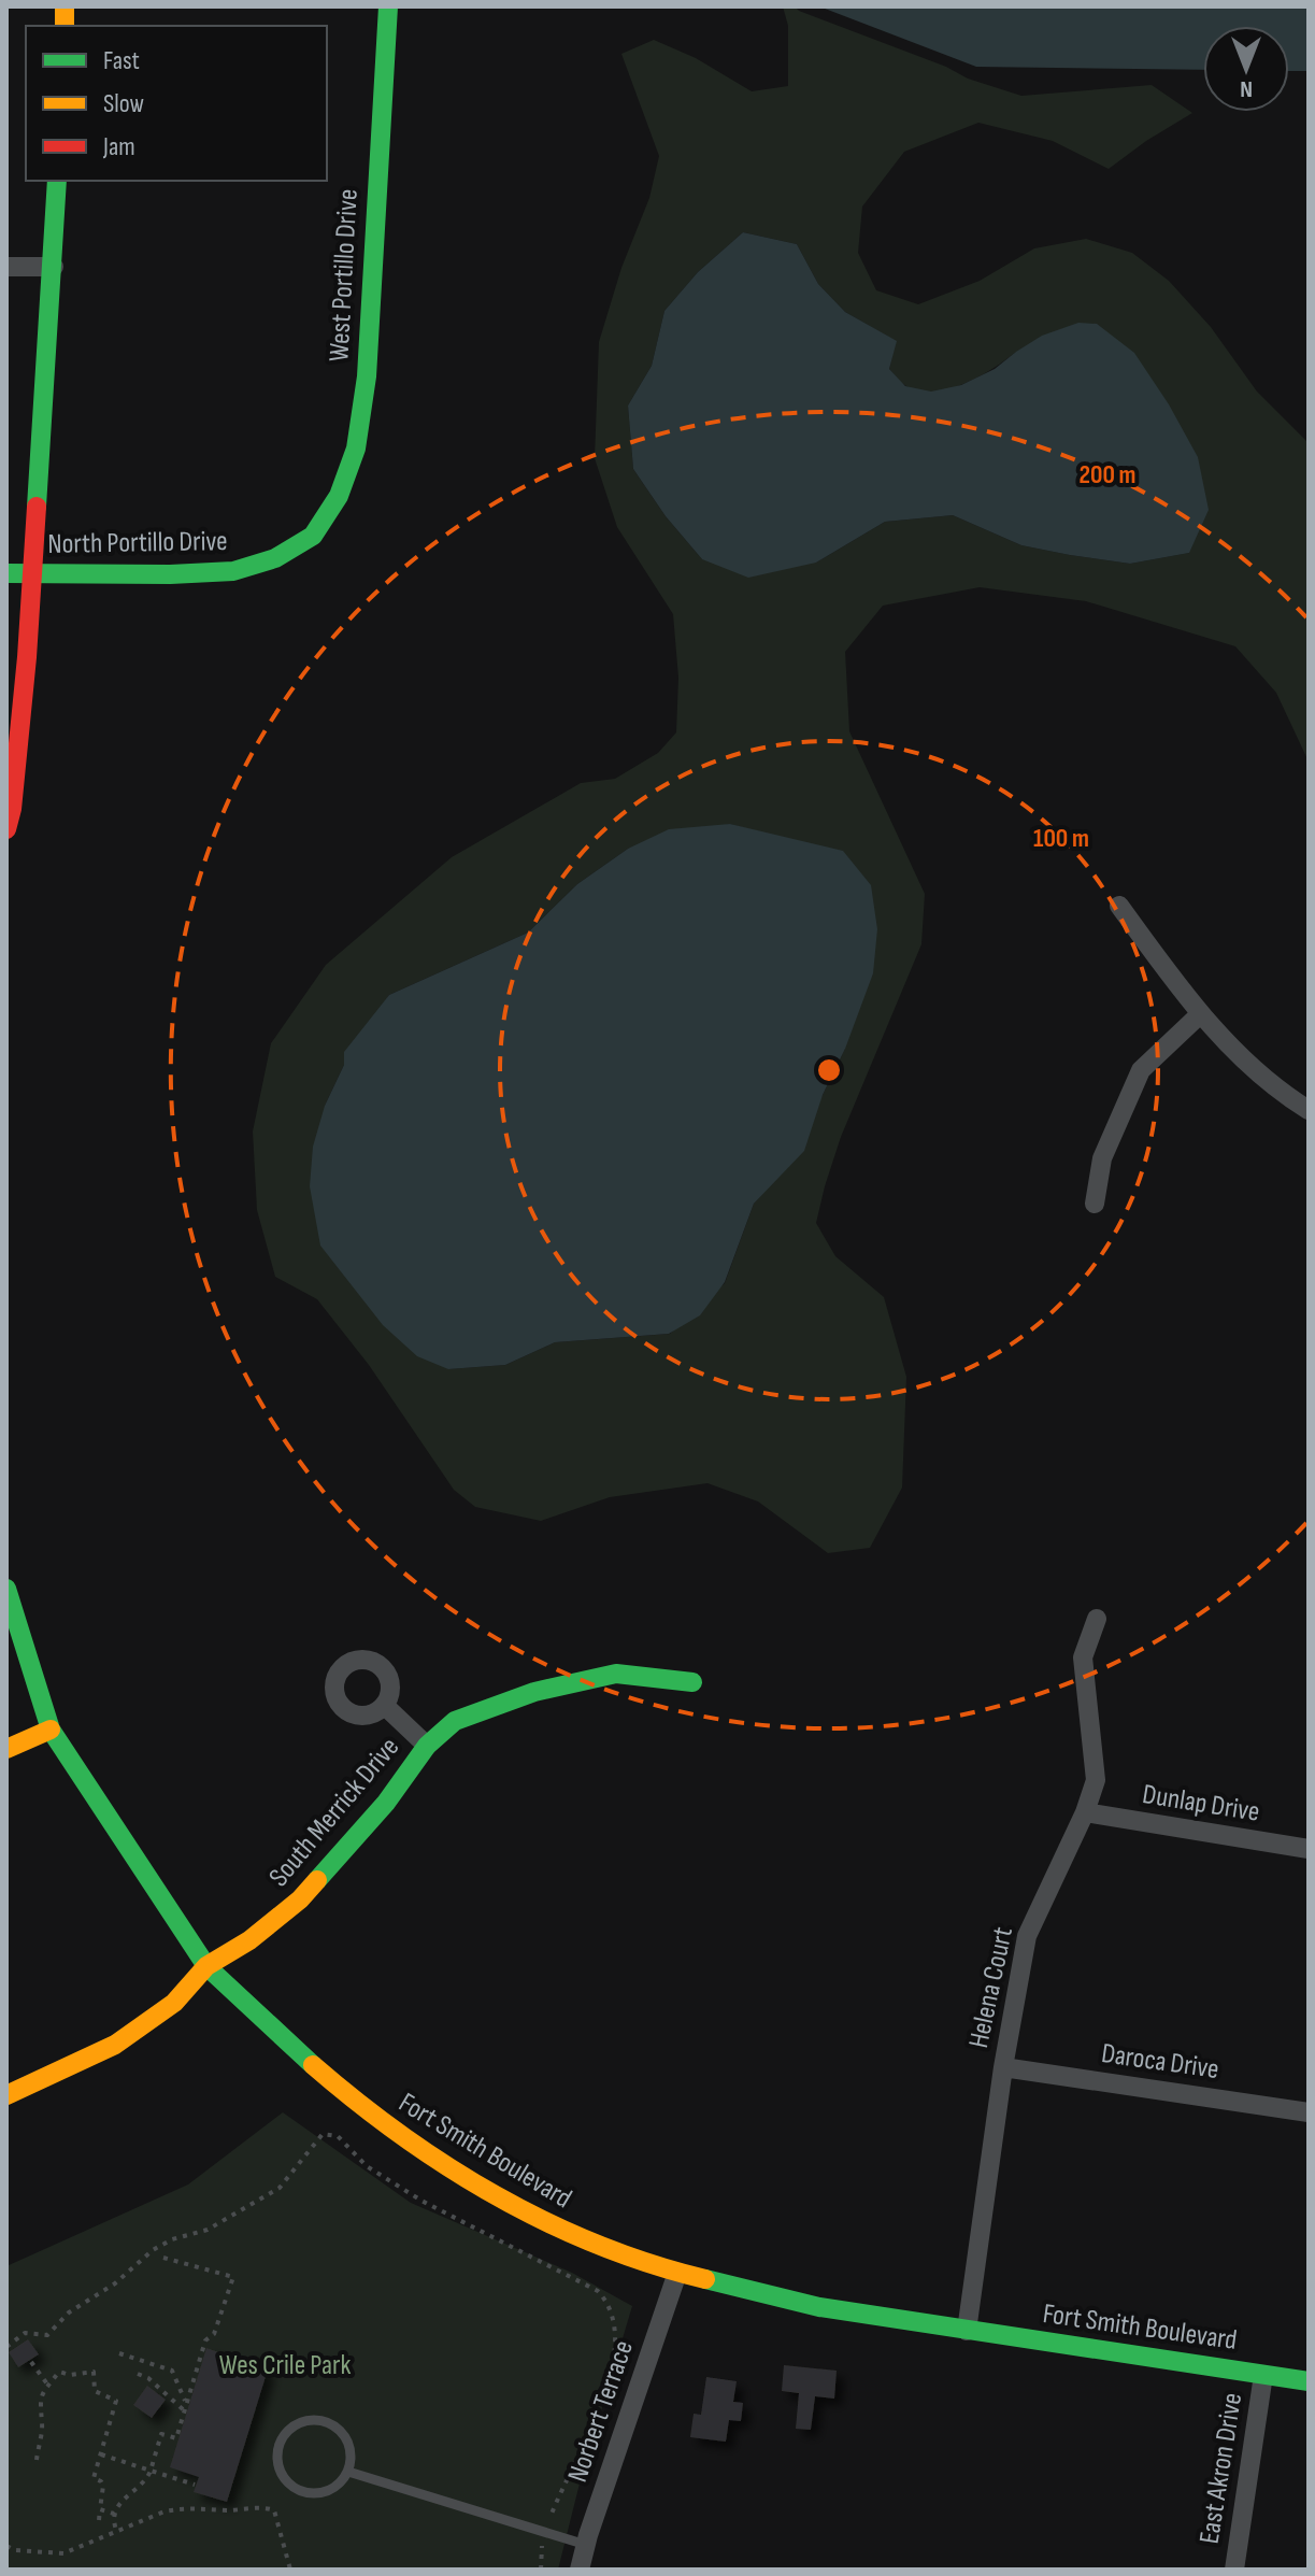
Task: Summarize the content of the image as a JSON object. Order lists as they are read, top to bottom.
{
  "streets": {
    "street": [
      "West Portillo Drive",
      "North Portillo Drive",
      "Dunlap Drive",
      "South Merrick Drive",
      "Helena Court",
      "Daroca Drive",
      "Fort Smith Boulevard",
      "Norbert Terrace",
      "East Akron Drive"
    ]
  },
  "crossings": [
    ["West Portillo Drive", "North Portillo Drive"],
    ["Dunlap Drive", "Helena Court"],
    ["South Merrick Drive", "Fort Smith Boulevard"],
    ["Helena Court", "Daroca Drive"],
    ["Helena Court", "Fort Smith Boulevard"],
    ["Fort Smith Boulevard", "Norbert Terrace"],
    ["Fort Smith Boulevard", "East Akron Drive"]
  ],
  "parks": ["Wes Crile Park"],
  "legend": ["Fast", "Slow", "Jam"],
  "north": "bottom",
  "rings": ["200 m", "100 m"]
}
